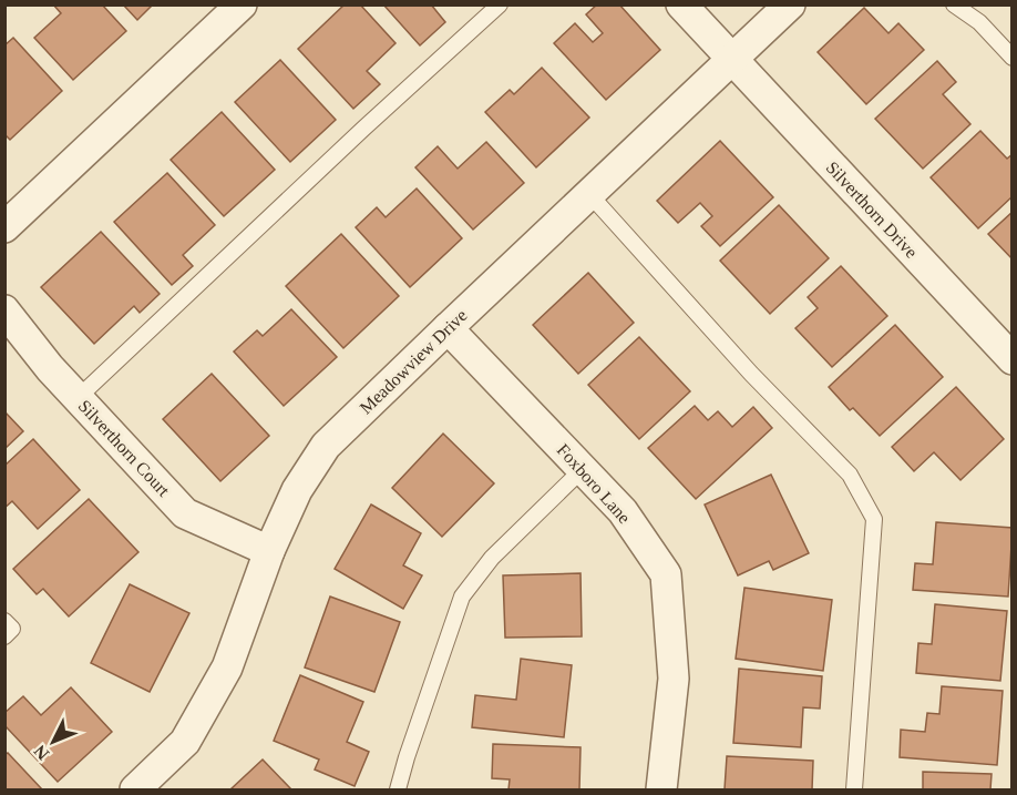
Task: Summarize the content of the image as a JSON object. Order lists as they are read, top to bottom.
{
  "streets": {
    "street": [
      "Silverthorn Drive",
      "Meadowview Drive",
      "Silverthorn Court",
      "Foxboro Lane"
    ]
  },
  "crossings": [
    ["Silverthorn Drive", "Meadowview Drive"],
    ["Meadowview Drive", "Silverthorn Court"],
    ["Meadowview Drive", "Foxboro Lane"]
  ],
  "north": "bottom left"
}
